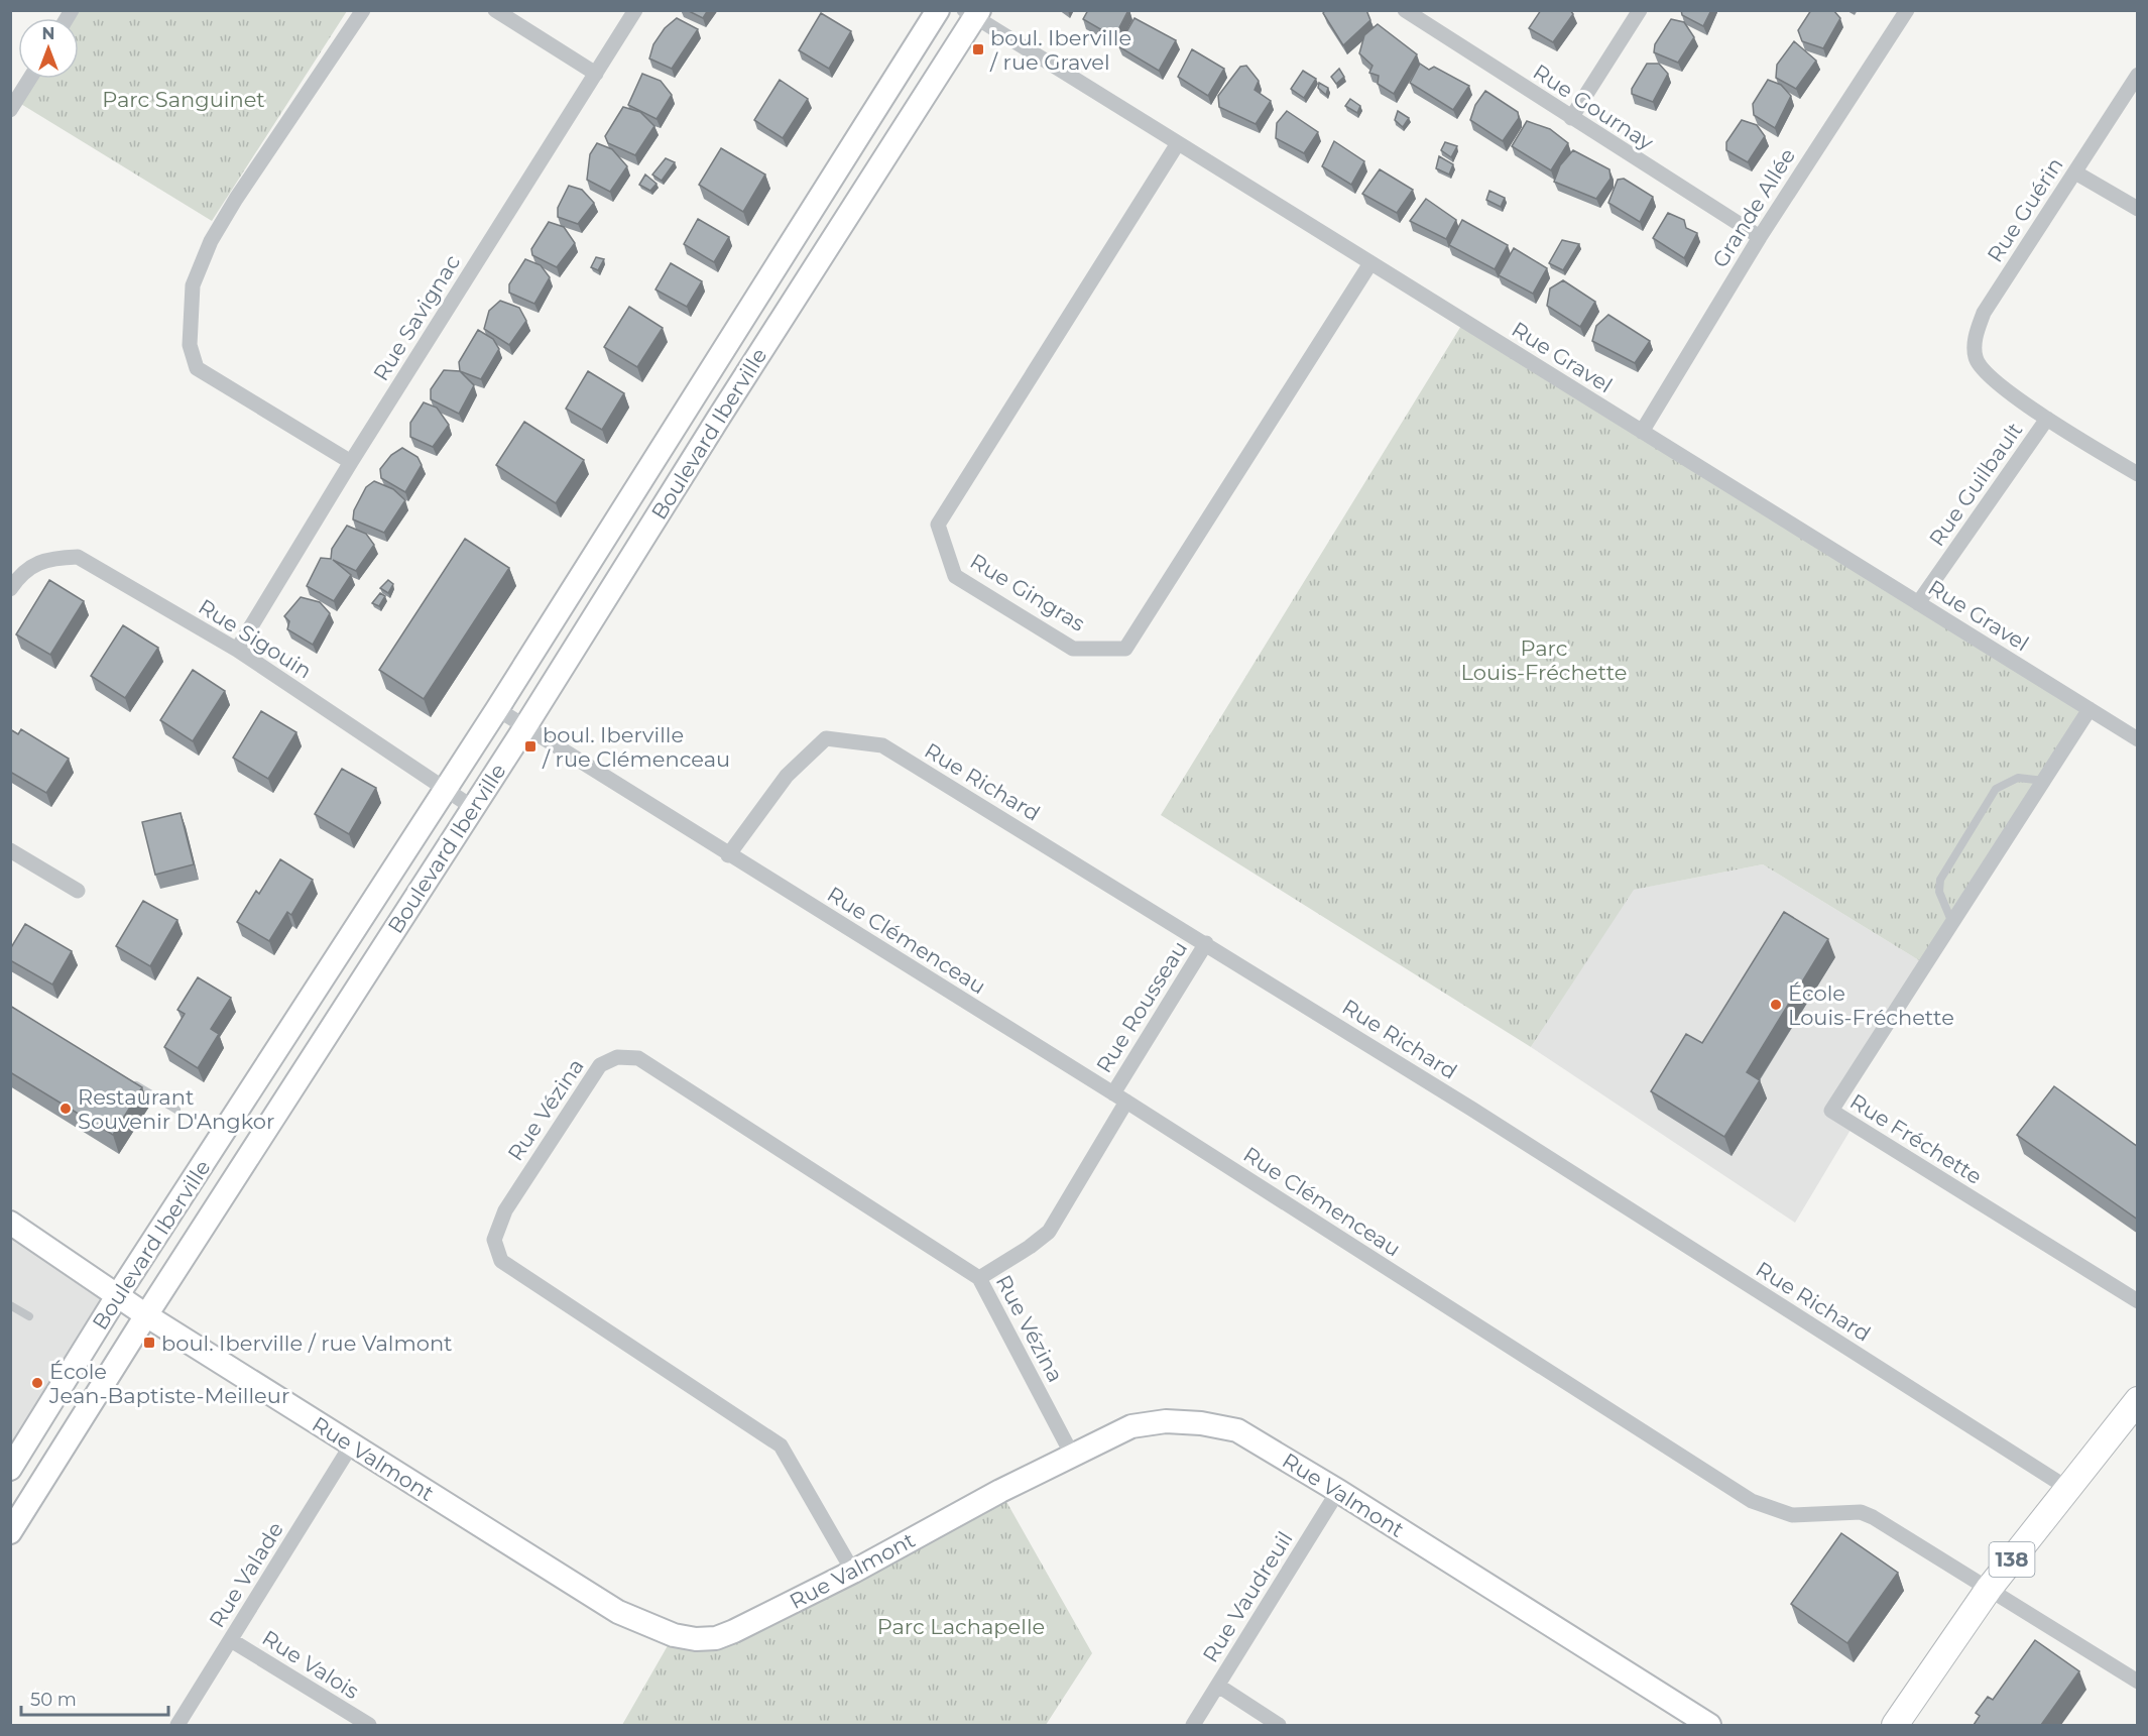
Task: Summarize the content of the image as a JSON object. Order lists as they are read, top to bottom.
{
  "streets": {
    "main road": ["138"],
    "street": [
      "Rue Gournay",
      "Grande Allée",
      "Rue Guérin",
      "Rue Savignac",
      "Rue Gravel",
      "Boulevard Iberville",
      "Rue Guilbault",
      "Rue Gingras",
      "Rue Sigouin",
      "Rue Richard",
      "Rue Clémenceau",
      "Rue Rousseau",
      "Rue Vézina",
      "Rue Fréchette",
      "Rue Valmont",
      "Rue Valade",
      "Rue Vaudreuil",
      "Rue Valois"
    ]
  },
  "crossings": [
    ["Rue Gournay", "Grande Allée"],
    ["Grande Allée", "Rue Gravel"],
    ["Rue Guérin", "Rue Guilbault"],
    ["Rue Savignac", "Rue Sigouin"],
    ["Rue Gravel", "Boulevard Iberville"],
    ["Rue Gravel", "Rue Guilbault"],
    ["Rue Gravel", "Rue Gingras"],
    ["Rue Gravel", "Rue Fréchette"],
    ["Boulevard Iberville", "Rue Sigouin"],
    ["Boulevard Iberville", "Rue Clémenceau"],
    ["Boulevard Iberville", "Rue Valmont"],
    ["Rue Richard", "Rue Clémenceau"],
    ["Rue Richard", "Rue Rousseau"],
    ["Rue Richard", "138"],
    ["Rue Clémenceau", "Rue Rousseau"],
    ["Rue Clémenceau", "138"],
    ["Rue Rousseau", "Rue Vézina"],
    ["Rue Vézina", "Rue Valmont"],
    ["Rue Valmont", "Rue Valade"],
    ["Rue Valmont", "Rue Vaudreuil"],
    ["Rue Valade", "Rue Valois"]
  ],
  "parks": ["Parc Sanguinet", "Parc Louis-Fréchette", "Parc Lachapelle"],
  "places": {
    "transit": ["boul. Iberville / rue Gravel", "boul. Iberville / rue Clémenceau", "boul. Iberville / rue Valmont"],
    "other": ["École Louis-Fréchette", "Restaurant Souvenir D'Angkor", "École Jean-Baptiste-Meilleur"]
  },
  "scale_bar": "50 m",
  "north": "top"
}
